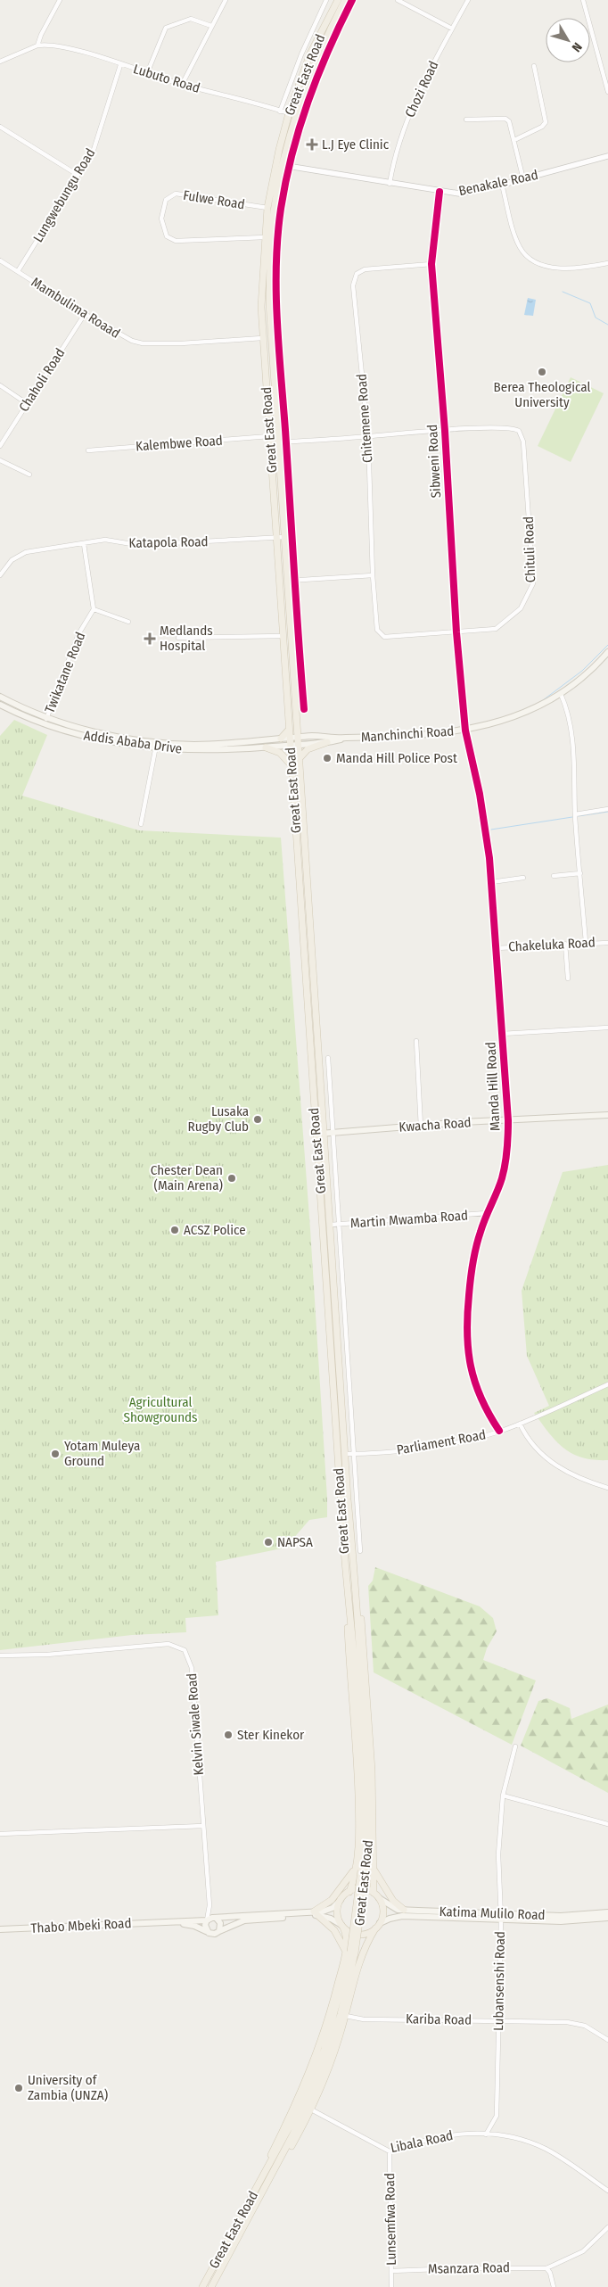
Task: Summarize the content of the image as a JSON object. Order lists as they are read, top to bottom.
{
  "streets": {
    "main road": [
      "Great East Road",
      "Manchinchi Road",
      "Addis Ababa Drive",
      "Kwacha Road",
      "Katima Mulilo Road",
      "Thabo Mbeki Road"
    ],
    "street": [
      "Lubuto Road",
      "Chozi Road",
      "Benakale Road",
      "Lungwebungu Road",
      "Fulwe Road",
      "Mambulima Roaad",
      "Chaholi Road",
      "Chitemene Road",
      "Kalembwe Road",
      "Sibweni Road",
      "Katapola Road",
      "Chituli Road",
      "Twikatane Road",
      "Chakeluka Road",
      "Manda Hill Road",
      "Martin Mwamba Road",
      "Parliament Road",
      "Kelvin Siwale Road",
      "Lubansenshi Road",
      "Kariba Road",
      "Libala Road",
      "Lunsemfwa Road",
      "Msanzara Road"
    ]
  },
  "crossings": [
    ["Great East Road", "Lubuto Road"],
    ["Great East Road", "Benakale Road"],
    ["Great East Road", "Fulwe Road"],
    ["Great East Road", "Mambulima Roaad"],
    ["Great East Road", "Kalembwe Road"],
    ["Great East Road", "Katapola Road"],
    ["Great East Road", "Manchinchi Road"],
    ["Great East Road", "Addis Ababa Drive"],
    ["Great East Road", "Kwacha Road"],
    ["Great East Road", "Martin Mwamba Road"],
    ["Great East Road", "Parliament Road"],
    ["Great East Road", "Katima Mulilo Road"],
    ["Great East Road", "Thabo Mbeki Road"],
    ["Great East Road", "Kariba Road"],
    ["Great East Road", "Libala Road"],
    ["Lubuto Road", "Lungwebungu Road"],
    ["Chozi Road", "Benakale Road"],
    ["Benakale Road", "Sibweni Road"],
    ["Lungwebungu Road", "Mambulima Roaad"],
    ["Mambulima Roaad", "Chaholi Road"],
    ["Chitemene Road", "Sibweni Road"],
    ["Chitemene Road", "Chituli Road"],
    ["Sibweni Road", "Chituli Road"],
    ["Sibweni Road", "Manchinchi Road"],
    ["Sibweni Road", "Manda Hill Road"],
    ["Twikatane Road", "Addis Ababa Drive"],
    ["Manchinchi Road", "Addis Ababa Drive"],
    ["Manchinchi Road", "Manda Hill Road"],
    ["Chakeluka Road", "Manda Hill Road"],
    ["Manda Hill Road", "Kwacha Road"],
    ["Manda Hill Road", "Martin Mwamba Road"],
    ["Manda Hill Road", "Parliament Road"],
    ["Kelvin Siwale Road", "Thabo Mbeki Road"],
    ["Katima Mulilo Road", "Thabo Mbeki Road"],
    ["Katima Mulilo Road", "Lubansenshi Road"],
    ["Lubansenshi Road", "Kariba Road"],
    ["Lubansenshi Road", "Libala Road"],
    ["Libala Road", "Lunsemfwa Road"],
    ["Lunsemfwa Road", "Msanzara Road"]
  ],
  "parks": ["Agricultural Showgrounds"],
  "places": {
    "health": ["L.J Eye Clinic", "Medlands Hospital"],
    "other": [
      "Berea Theological University",
      "Manda Hill Police Post",
      "Lusaka Rugby Club",
      "Chester Dean (Main Arena)",
      "ACSZ Police",
      "Yotam Muleya Ground",
      "NAPSA",
      "Ster Kinekor",
      "University of Zambia (UNZA)"
    ]
  },
  "north": "bottom right"
}
